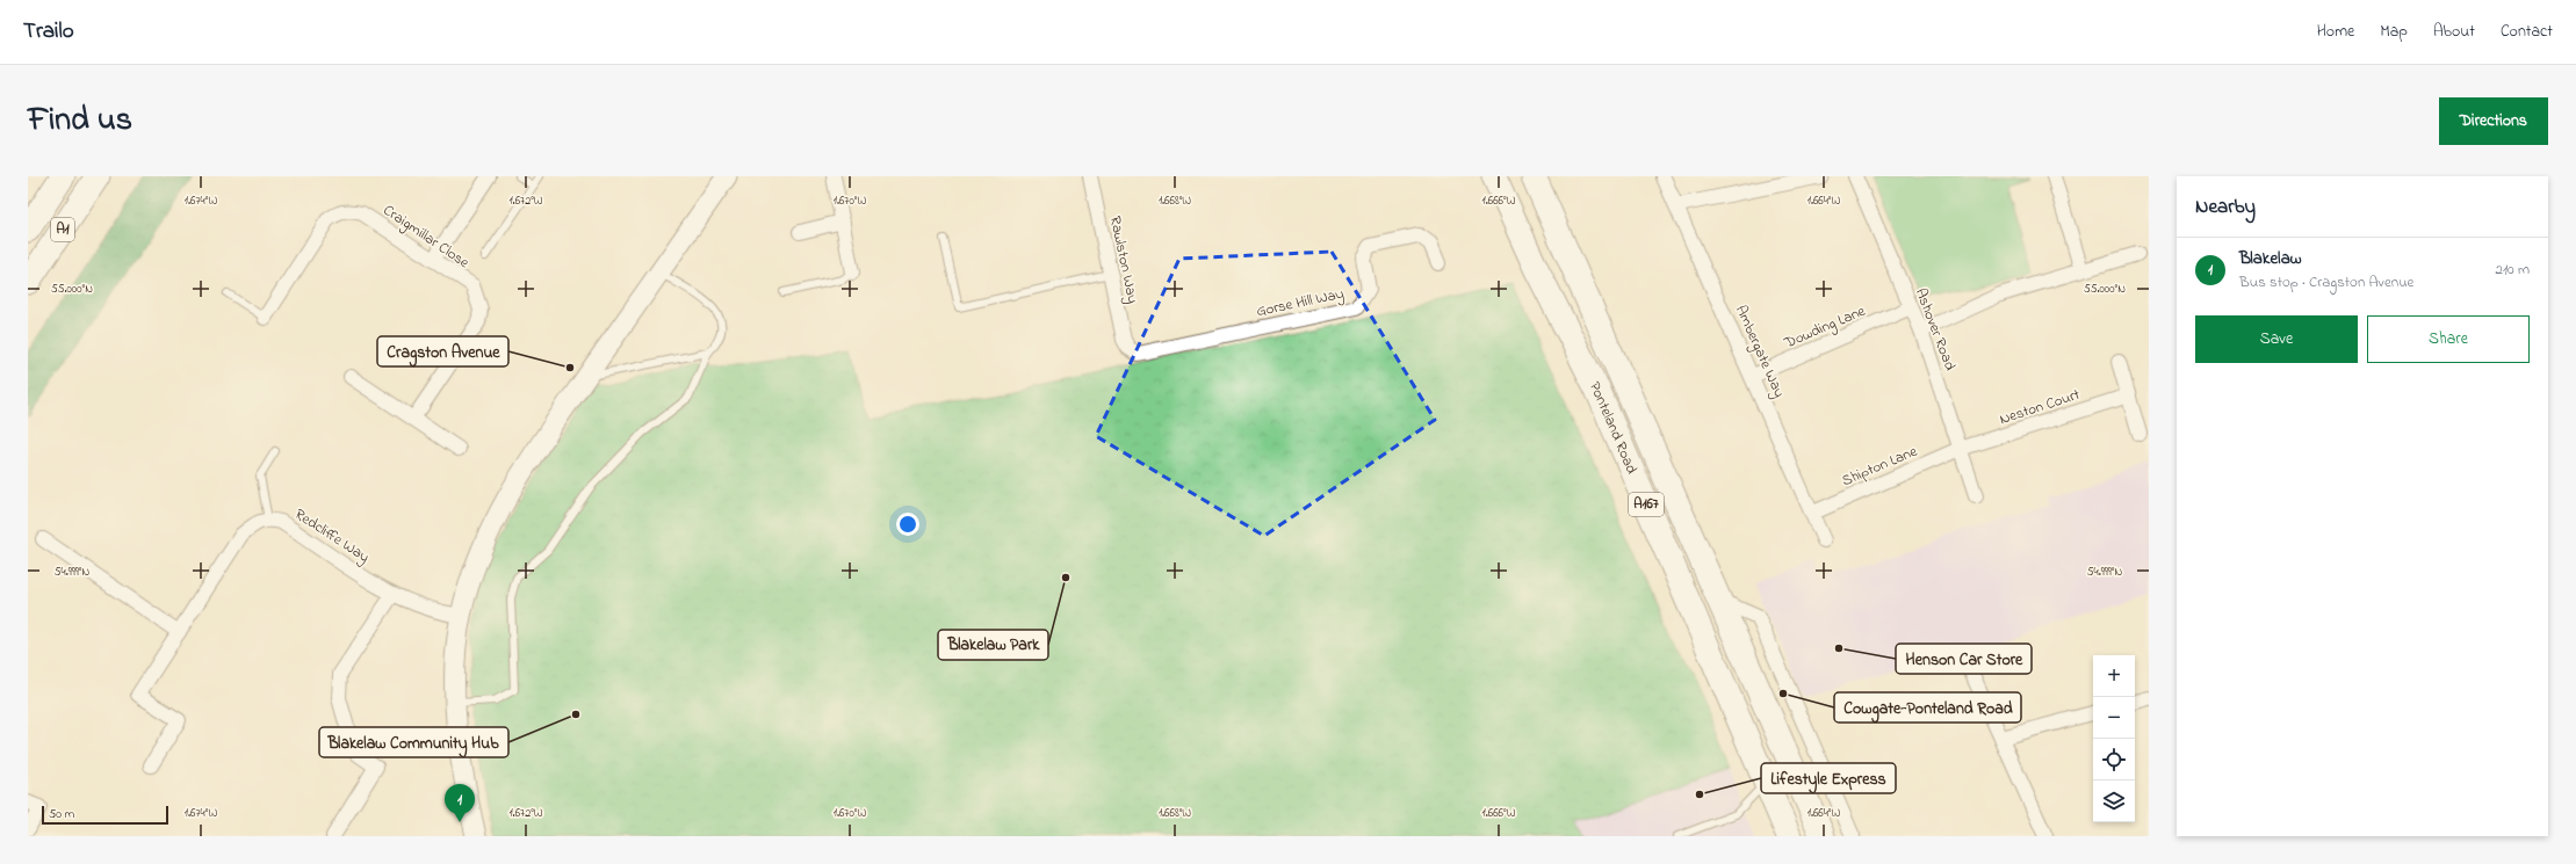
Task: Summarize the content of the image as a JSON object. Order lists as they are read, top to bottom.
{
  "streets": {
    "highway": ["A1", "Ponteland Road", "A167"],
    "street": [
      "Craigmillar Close",
      "Rawlston Way",
      "Gorse Hill Way",
      "Dowding Lane",
      "Ashover Road",
      "Ambergate Way",
      "Neston Court",
      "Shipton Lane",
      "Redcliffe Way"
    ]
  },
  "crossings": [
    ["Rawlston Way", "Gorse Hill Way"],
    ["Dowding Lane", "Ashover Road"],
    ["Dowding Lane", "Ambergate Way"],
    ["Ashover Road", "Neston Court"],
    ["Ashover Road", "Shipton Lane"],
    ["Ambergate Way", "Shipton Lane"],
    ["Neston Court", "Shipton Lane"]
  ],
  "places": [
    "Cragston Avenue",
    "Blakelaw Park",
    "Henson Car Store",
    "Cowgate-Ponteland Road",
    "Blakelaw Community Hub",
    "Lifestyle Express"
  ],
  "scale_bar": "50 m",
  "page": {
    "header": "Trailo",
    "nav": [
      "Home",
      "Map",
      "About",
      "Contact"
    ],
    "title": "Find us",
    "buttons": [
      "Directions",
      ["Save", "Share"]
    ],
    "heading": "Nearby",
    "list": [
      {
        "mark": "1",
        "name": "Blakelaw",
        "note": "Bus stop · Cragston Avenue",
        "value": "210 m"
      }
    ],
    "map_buttons": ["+", "−"],
    "pins": "1",
    "scale": "50 m"
  },
  "coordinates": [
    "1.674°W",
    "1.672°W",
    "1.670°W",
    "1.668°W",
    "1.666°W",
    "1.664°W",
    "55.000°N",
    "54.999°N"
  ]
}
